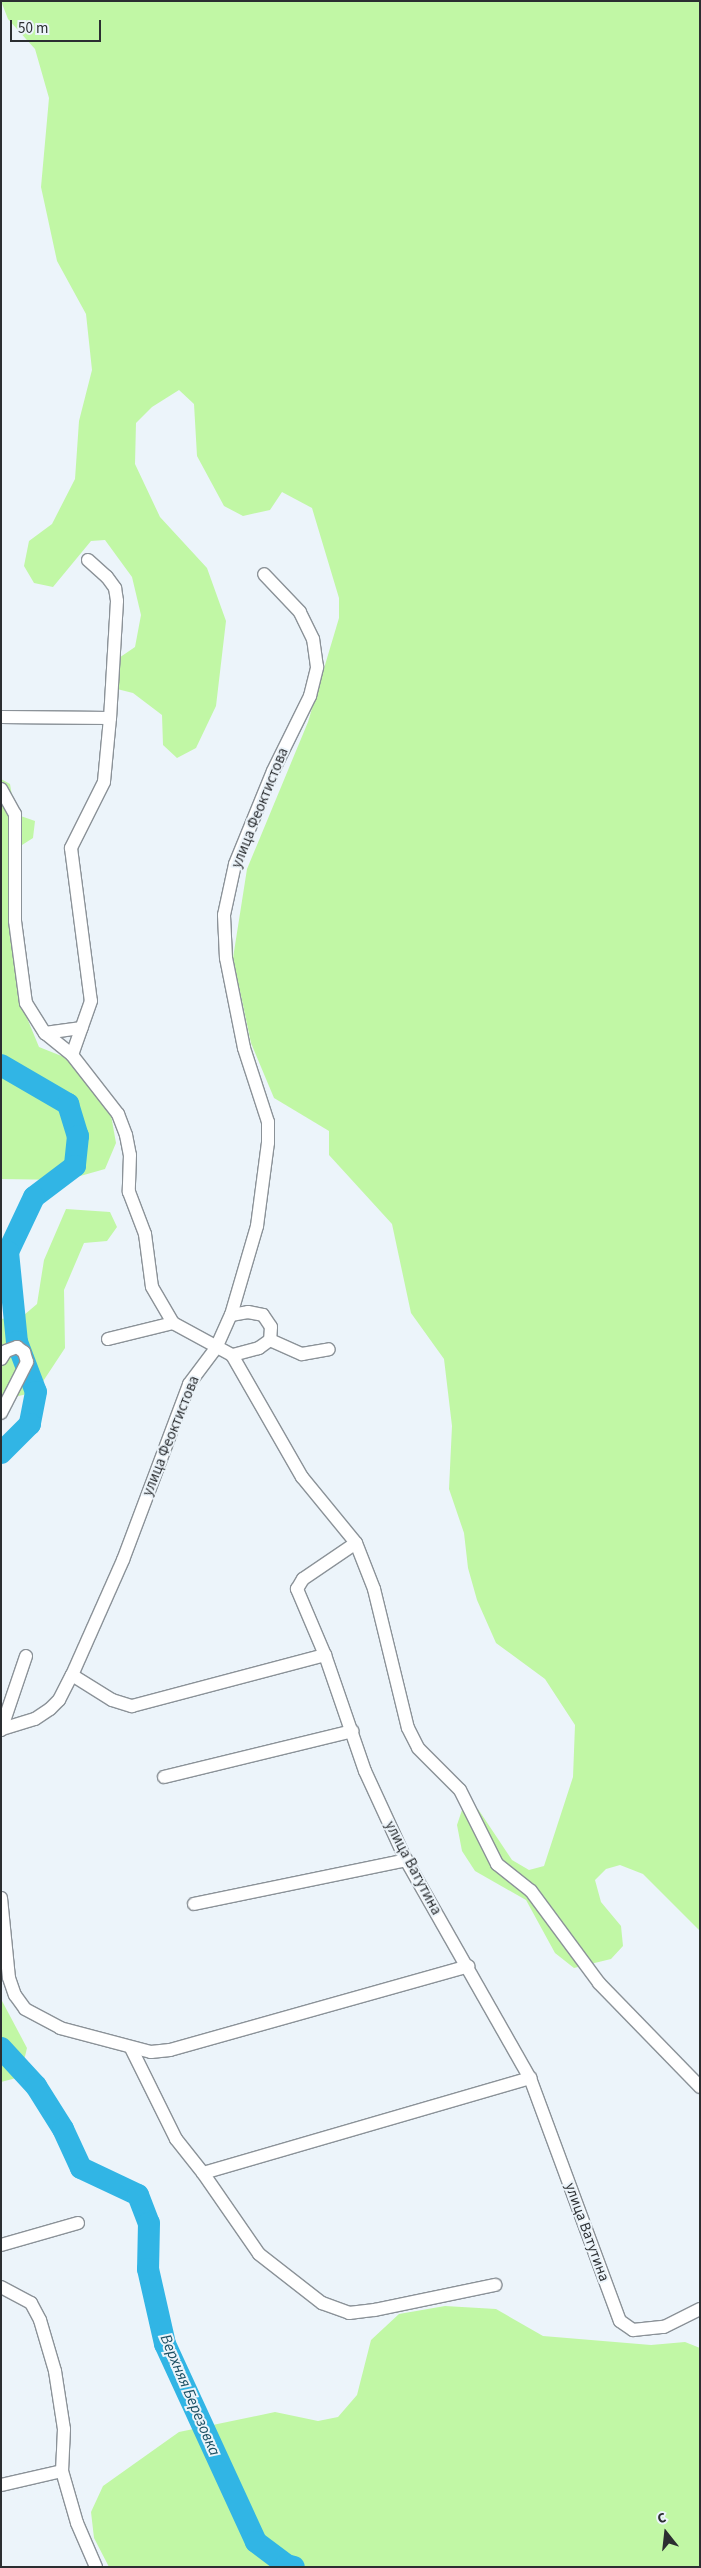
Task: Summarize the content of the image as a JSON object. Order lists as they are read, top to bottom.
{
  "streets": {
    "street": ["улица Феоктистова", "улица Ватутина"]
  },
  "water": ["Верхняя Березовка"],
  "scale_bar": "50 m",
  "north": "top"
}
